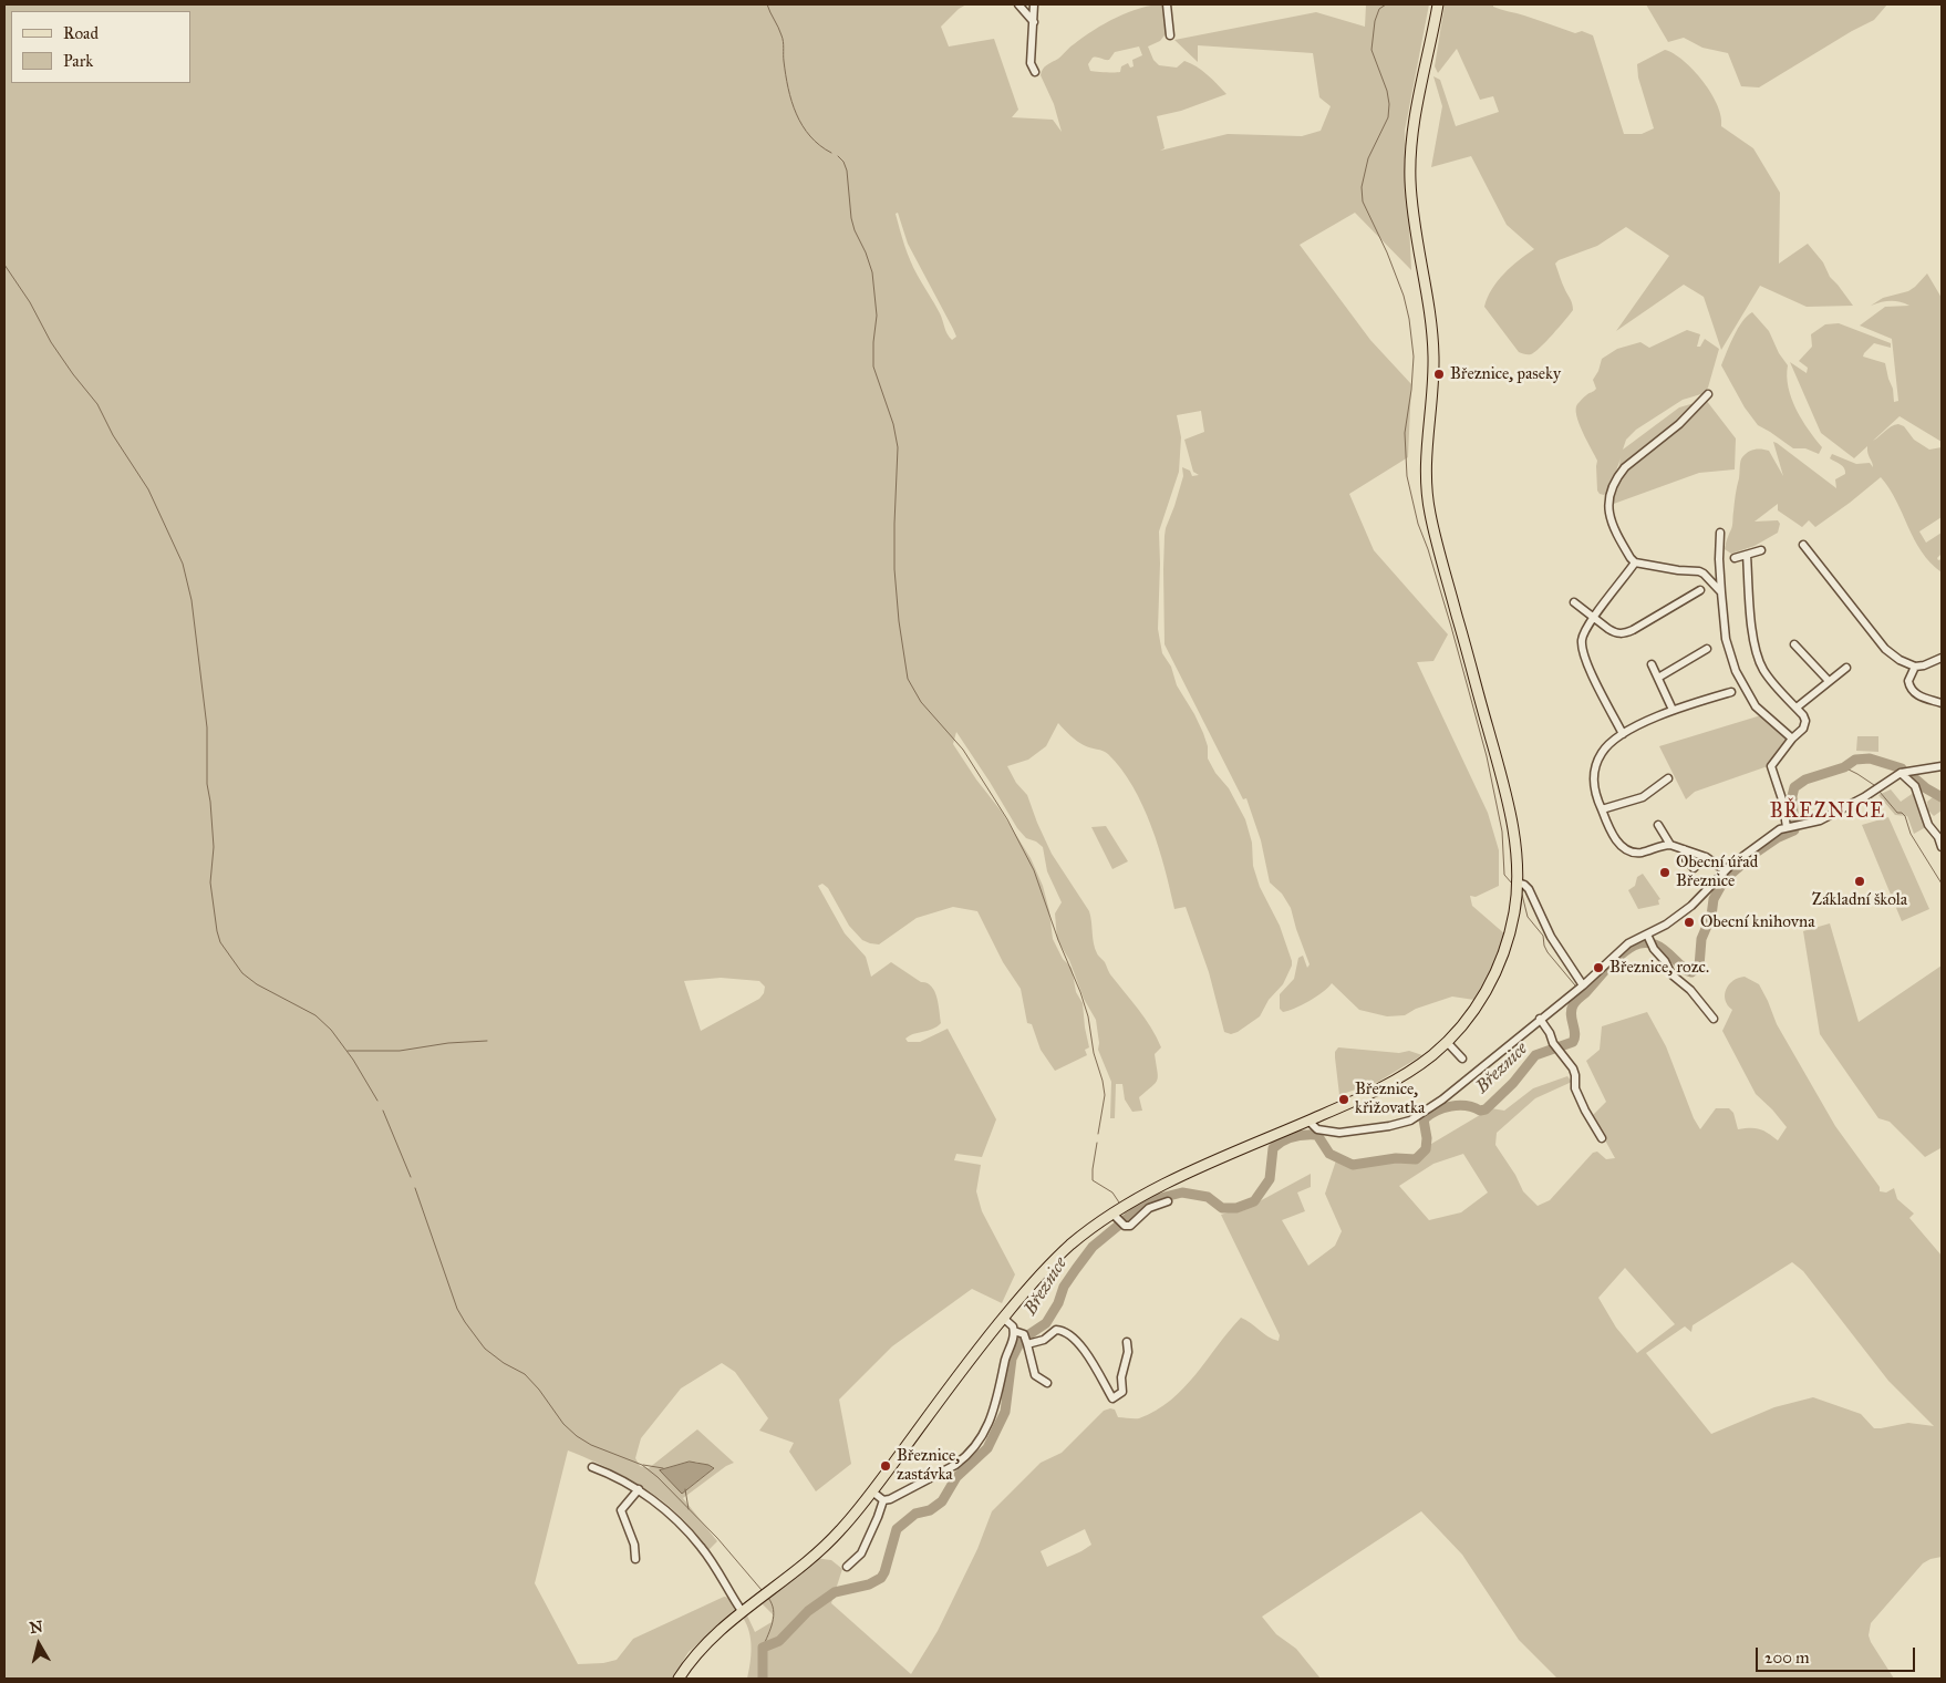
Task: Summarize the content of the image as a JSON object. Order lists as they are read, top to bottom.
{
  "districts": ["BŘEZNICE"],
  "water": ["Březnice"],
  "places": [
    "Březnice, paseky",
    "Obecní úřad Březnice",
    "Základní škola",
    "Obecní knihovna",
    "Březnice, rozc.",
    "Březnice, křižovatka",
    "Březnice, zastávka"
  ],
  "legend": ["Road", "Park"],
  "scale_bar": "200 m",
  "north": "top"
}
